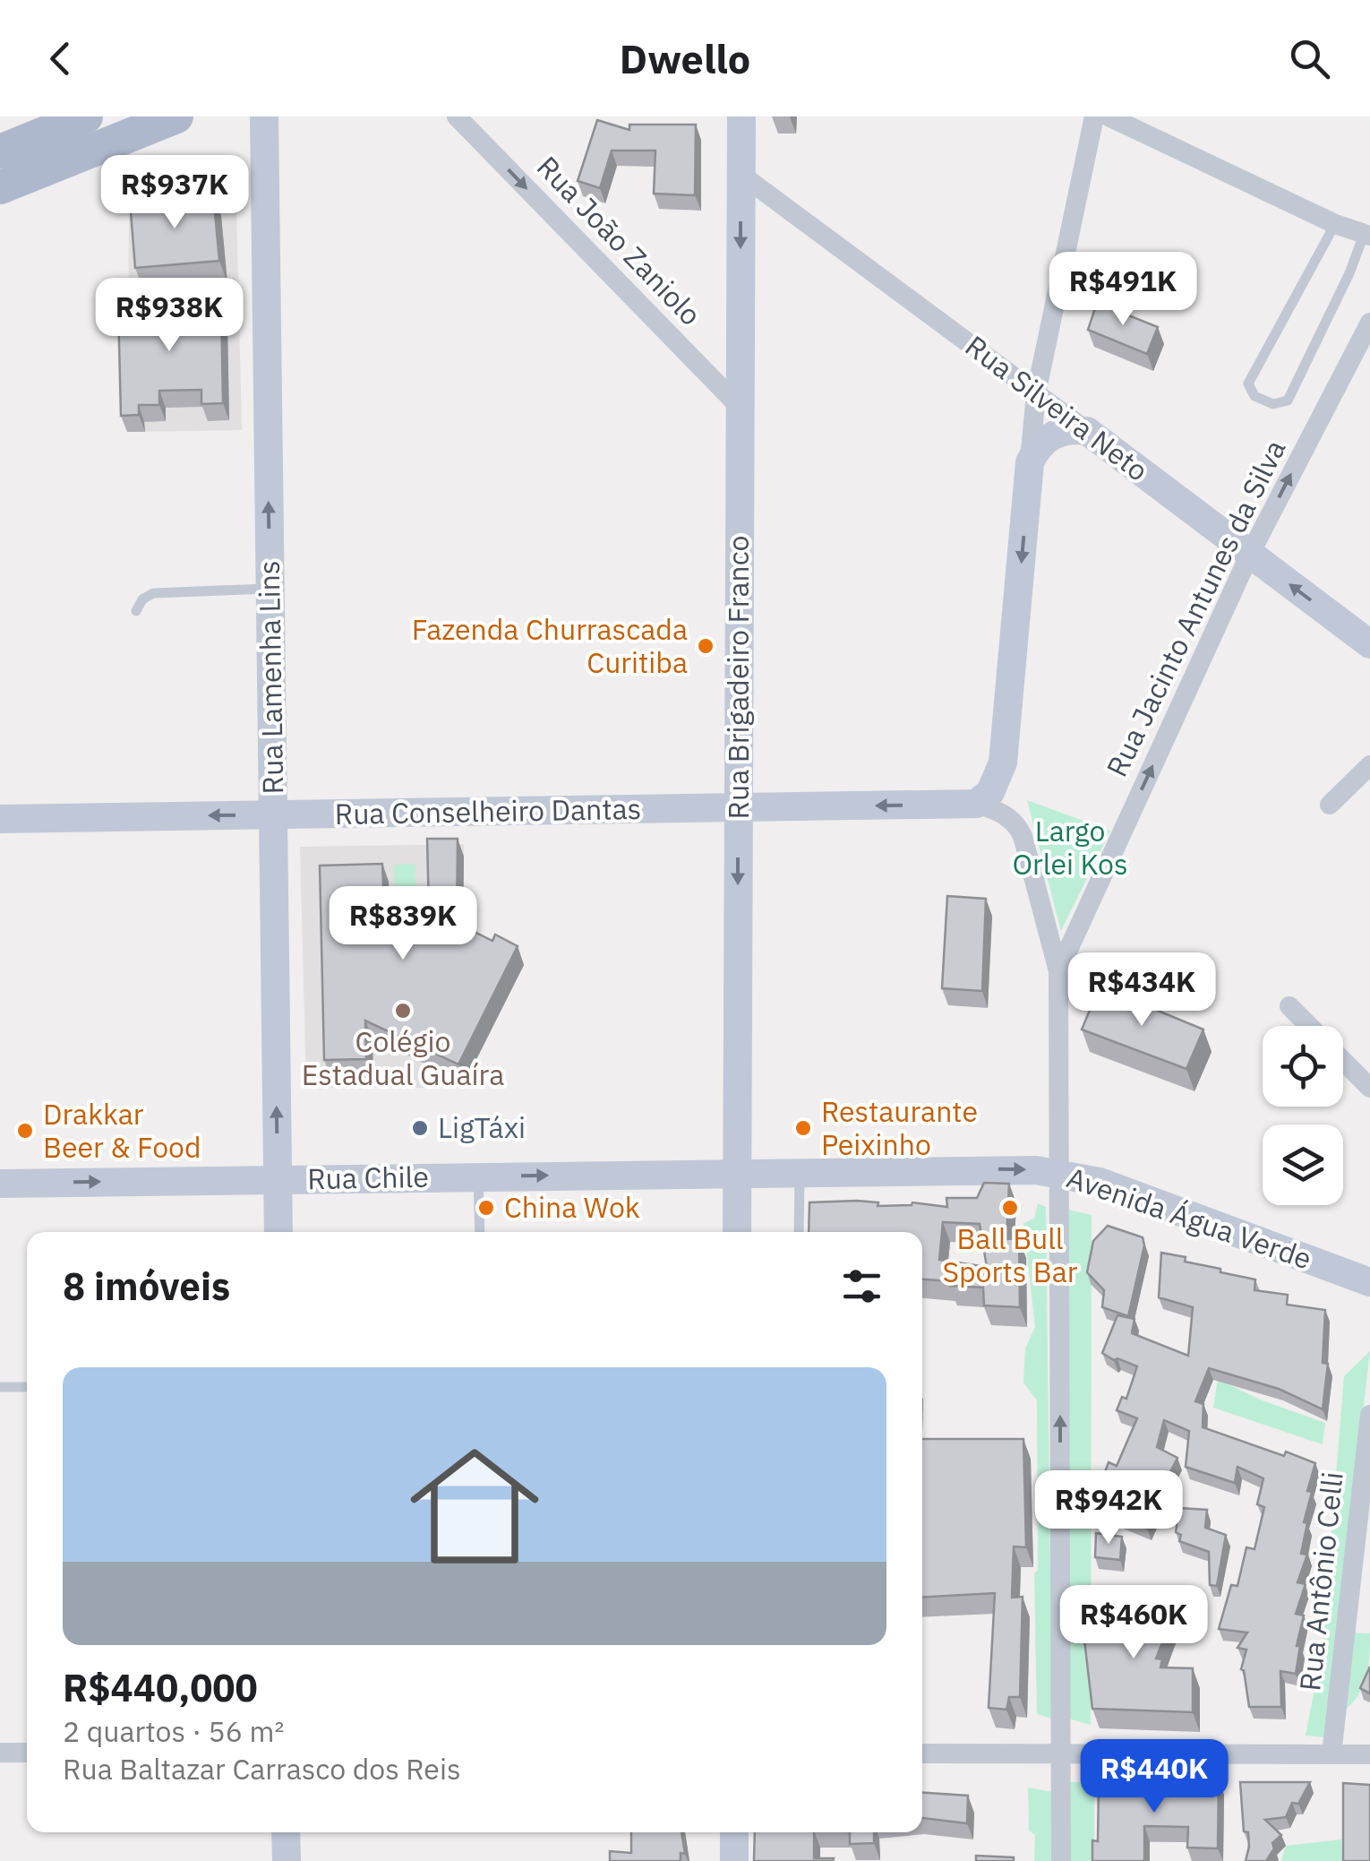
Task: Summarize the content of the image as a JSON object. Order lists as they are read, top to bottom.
{
  "streets": {
    "main road": [
      "Rua Silveira Neto",
      "Rua Lamenha Lins",
      "Rua Brigadeiro Franco",
      "Rua Conselheiro Dantas",
      "Rua Chile",
      "Avenida Água Verde"
    ],
    "street": ["Rua João Zaniolo", "Rua Jacinto Antunes da Silva", "Rua Antônio Celli"]
  },
  "crossings": [
    ["Rua João Zaniolo", "Rua Brigadeiro Franco"],
    ["Rua Silveira Neto", "Rua Jacinto Antunes da Silva"],
    ["Rua Silveira Neto", "Rua Brigadeiro Franco"],
    ["Rua Lamenha Lins", "Rua Conselheiro Dantas"],
    ["Rua Lamenha Lins", "Rua Chile"],
    ["Rua Brigadeiro Franco", "Rua Conselheiro Dantas"],
    ["Rua Brigadeiro Franco", "Rua Chile"],
    ["Rua Brigadeiro Franco", "Avenida Água Verde"],
    ["Rua Chile", "Avenida Água Verde"]
  ],
  "one_way": [
    "Rua João Zaniolo",
    "Rua Jacinto Antunes da Silva",
    "Rua Lamenha Lins",
    "Rua Brigadeiro Franco",
    "Rua Conselheiro Dantas",
    "Rua Chile",
    "Avenida Água Verde"
  ],
  "parks": ["Largo Orlei Kos"],
  "places": [
    "Fazenda Churrascada Curitiba",
    "Colégio Estadual Guaíra",
    "LigTáxi",
    "Restaurante Peixinho",
    "Drakkar Beer & Food",
    "China Wok",
    "Ball Bull Sports Bar"
  ],
  "page": {
    "header": "Dwello",
    "price": [
      "R$937K",
      "R$491K",
      "R$938K",
      "R$839K",
      "R$434K",
      "R$942K",
      "R$460K",
      "R$440K"
    ],
    "heading": "8 imóveis",
    "list": [
      {
        "name": "R$440,000",
        "note": "2 quartos · 56 m² · Rua Baltazar Carrasco dos Reis"
      }
    ]
  }
}
